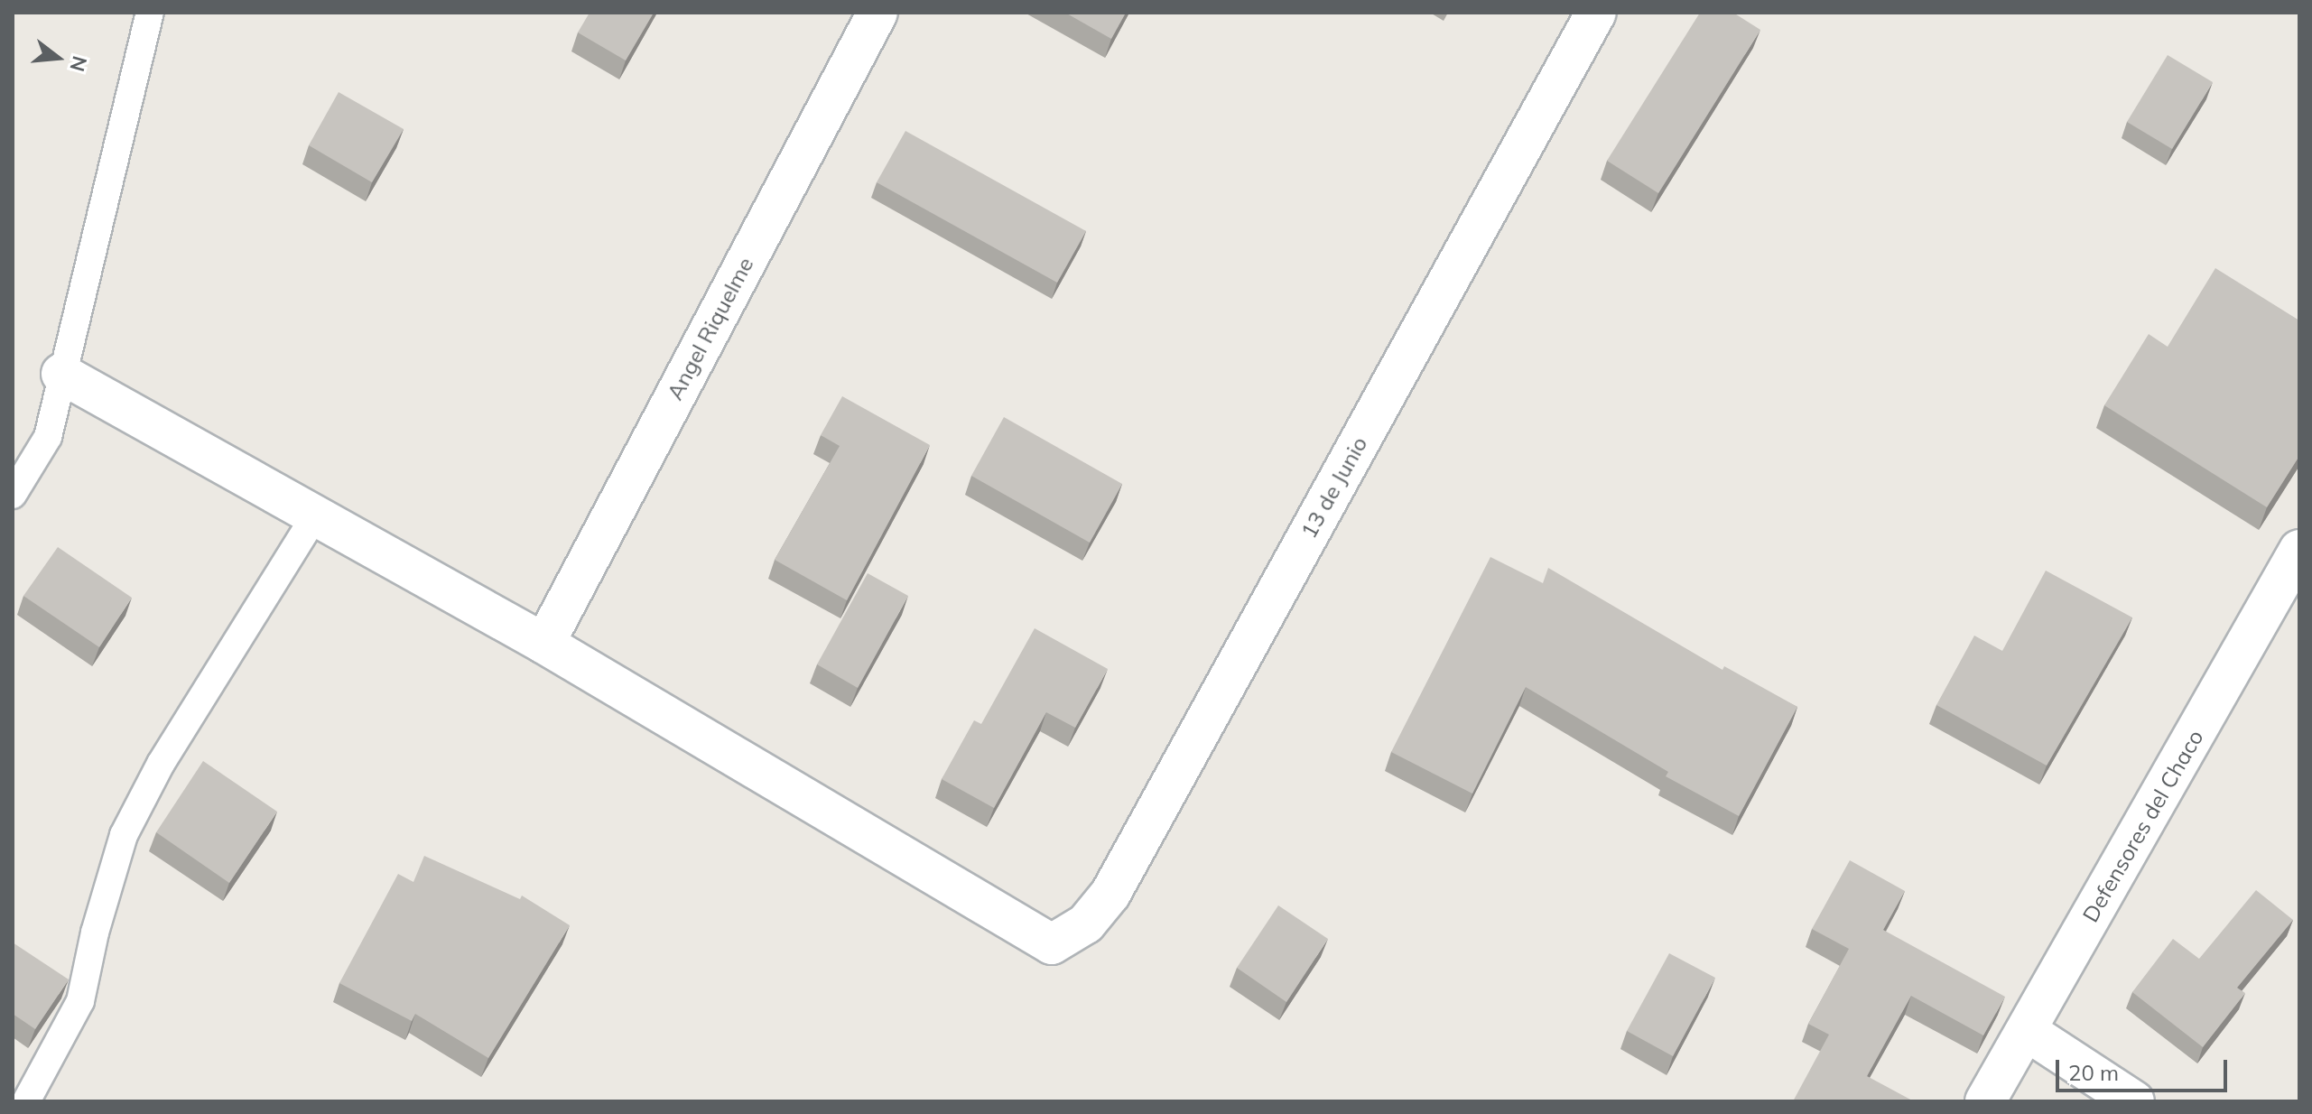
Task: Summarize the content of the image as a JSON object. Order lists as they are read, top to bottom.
{
  "streets": {
    "street": ["Angel Riquelme", "13 de Junio", "Defensores del Chaco"]
  },
  "crossings": [
    ["Angel Riquelme", "13 de Junio"]
  ],
  "scale_bar": "20 m",
  "north": "right"
}
